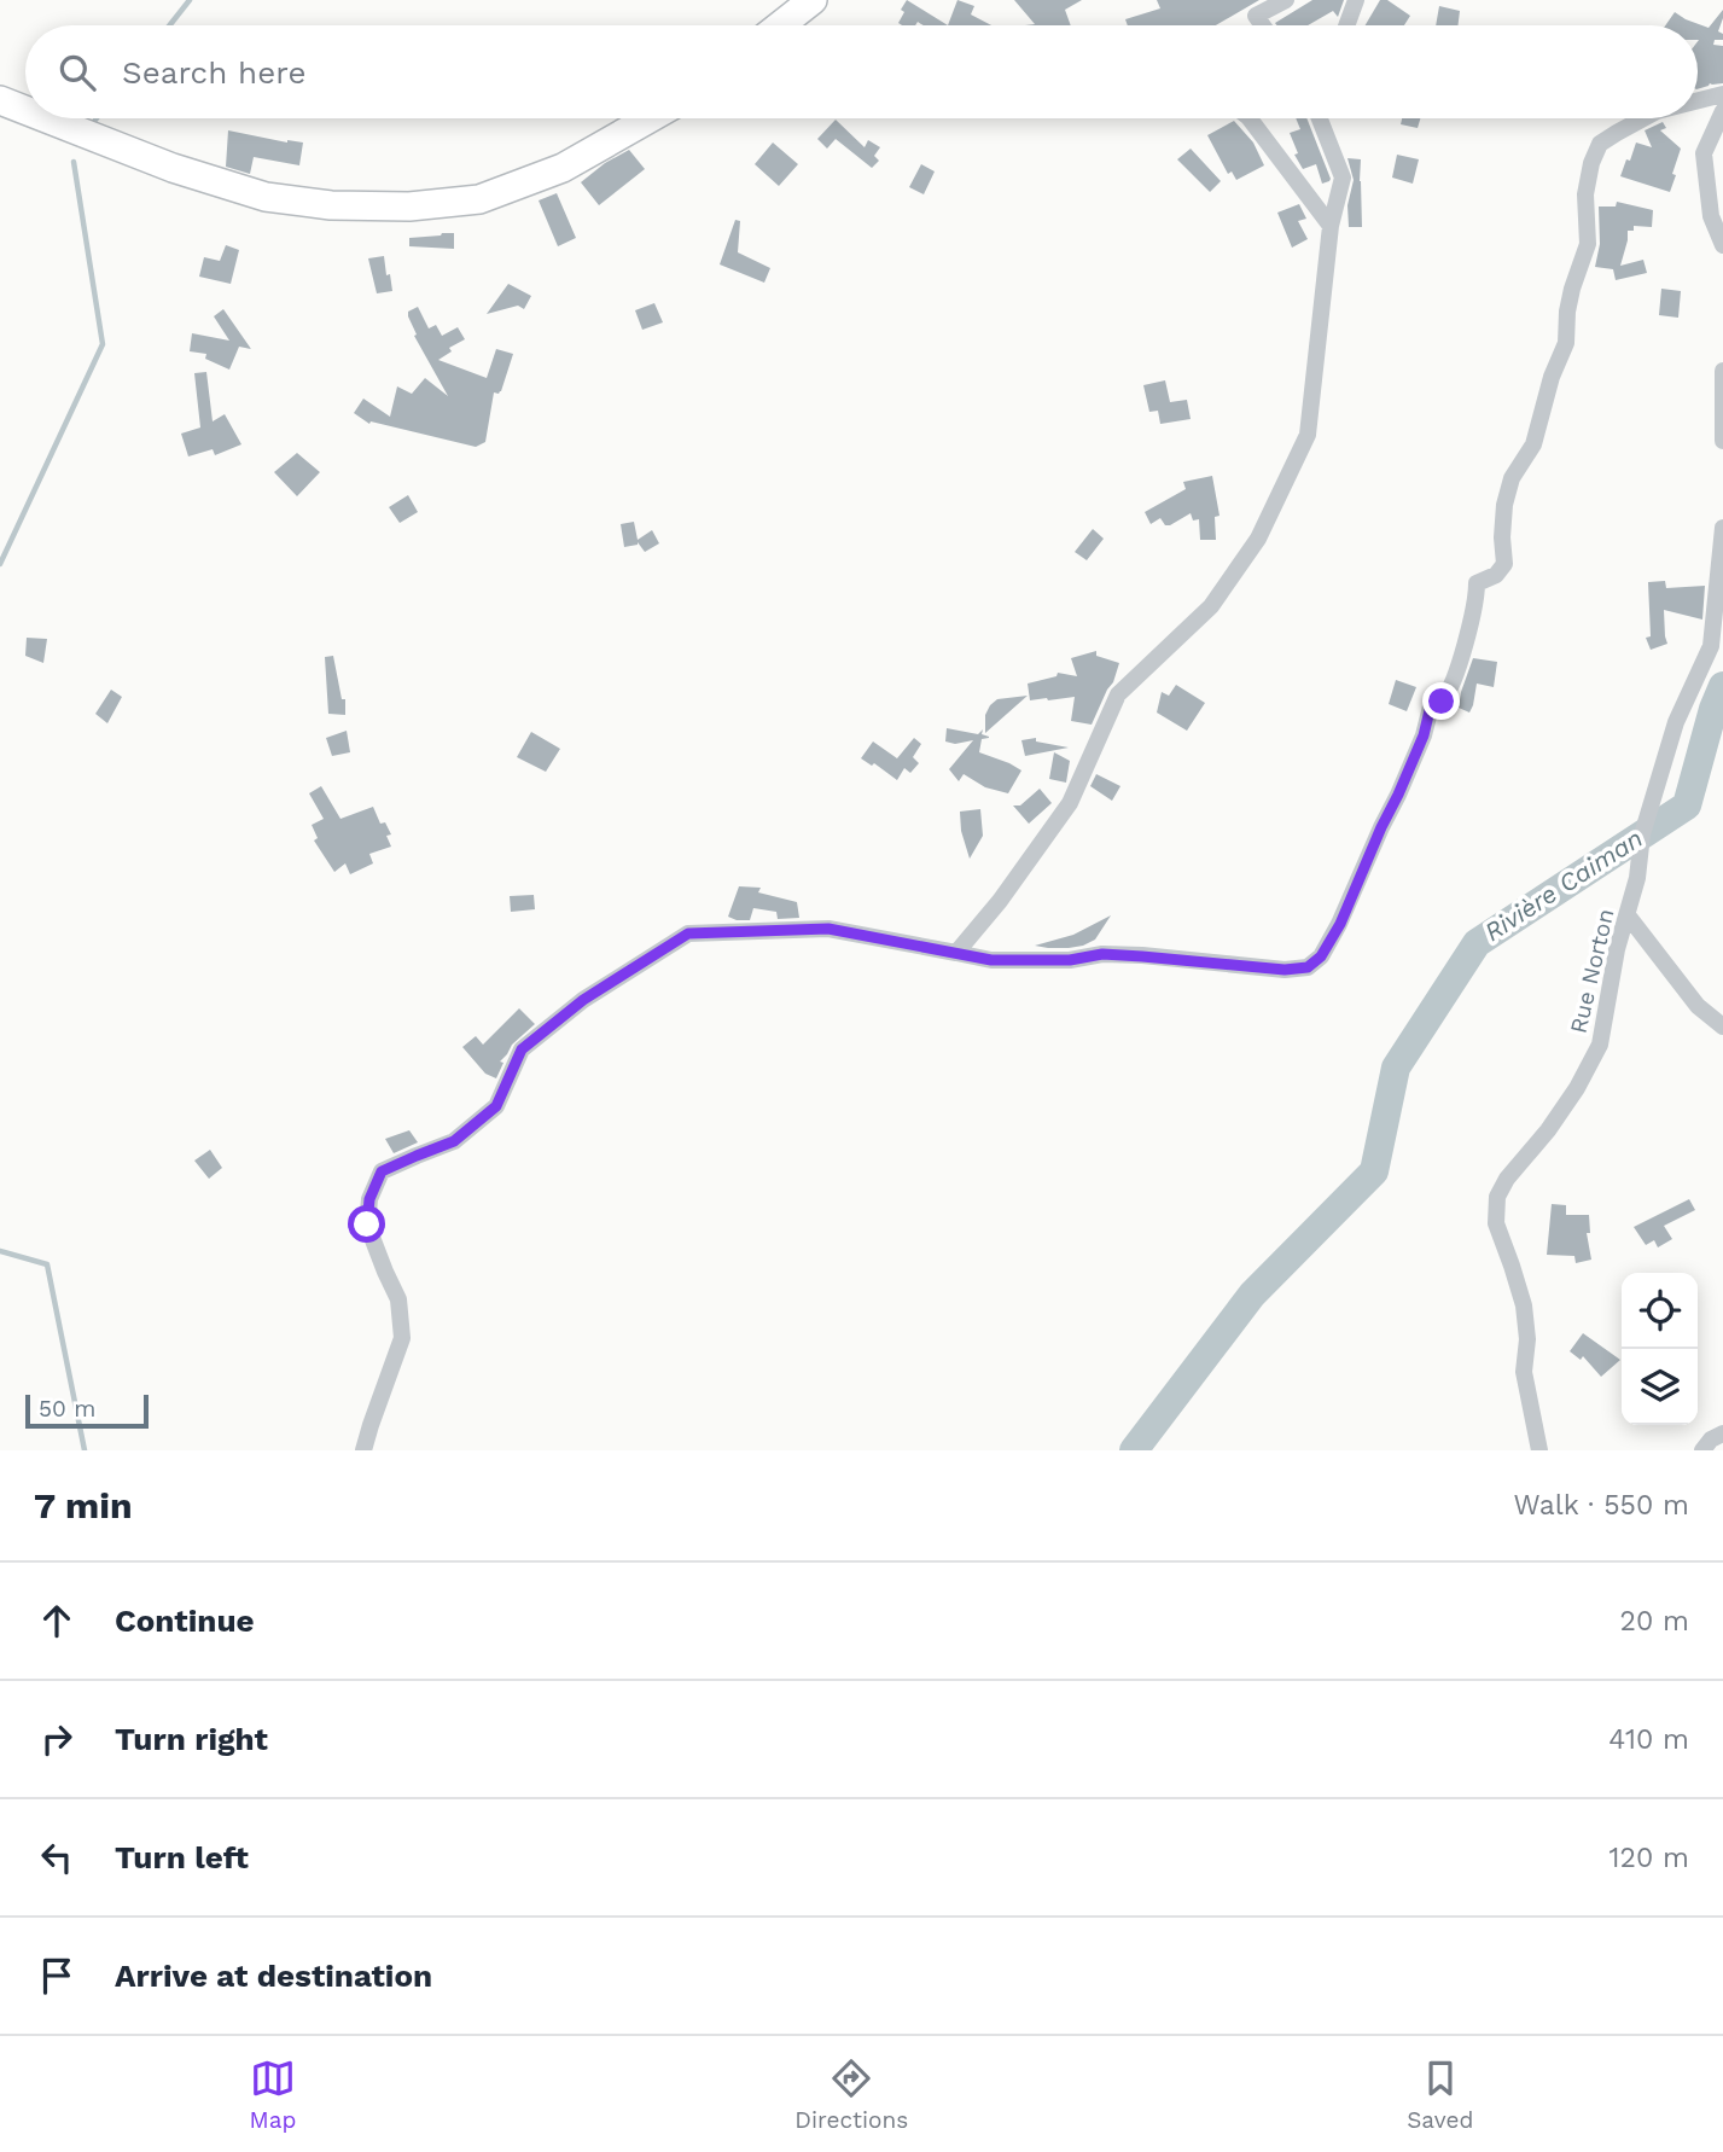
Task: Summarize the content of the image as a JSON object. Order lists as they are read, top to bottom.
{
  "streets": {
    "street": ["Rue Norton"]
  },
  "water": ["Rivière Caiman"],
  "scale_bar": "50 m",
  "page": {
    "search": "Search here",
    "scale": "50 m",
    "heading": ["7 min", "Walk · 550 m"],
    "list": [
      ["Continue", "20 m"],
      ["Turn right", "410 m"],
      ["Turn left", "120 m"],
      "Arrive at destination"
    ],
    "nav": ["Map", "Directions", "Saved"]
  }
}
